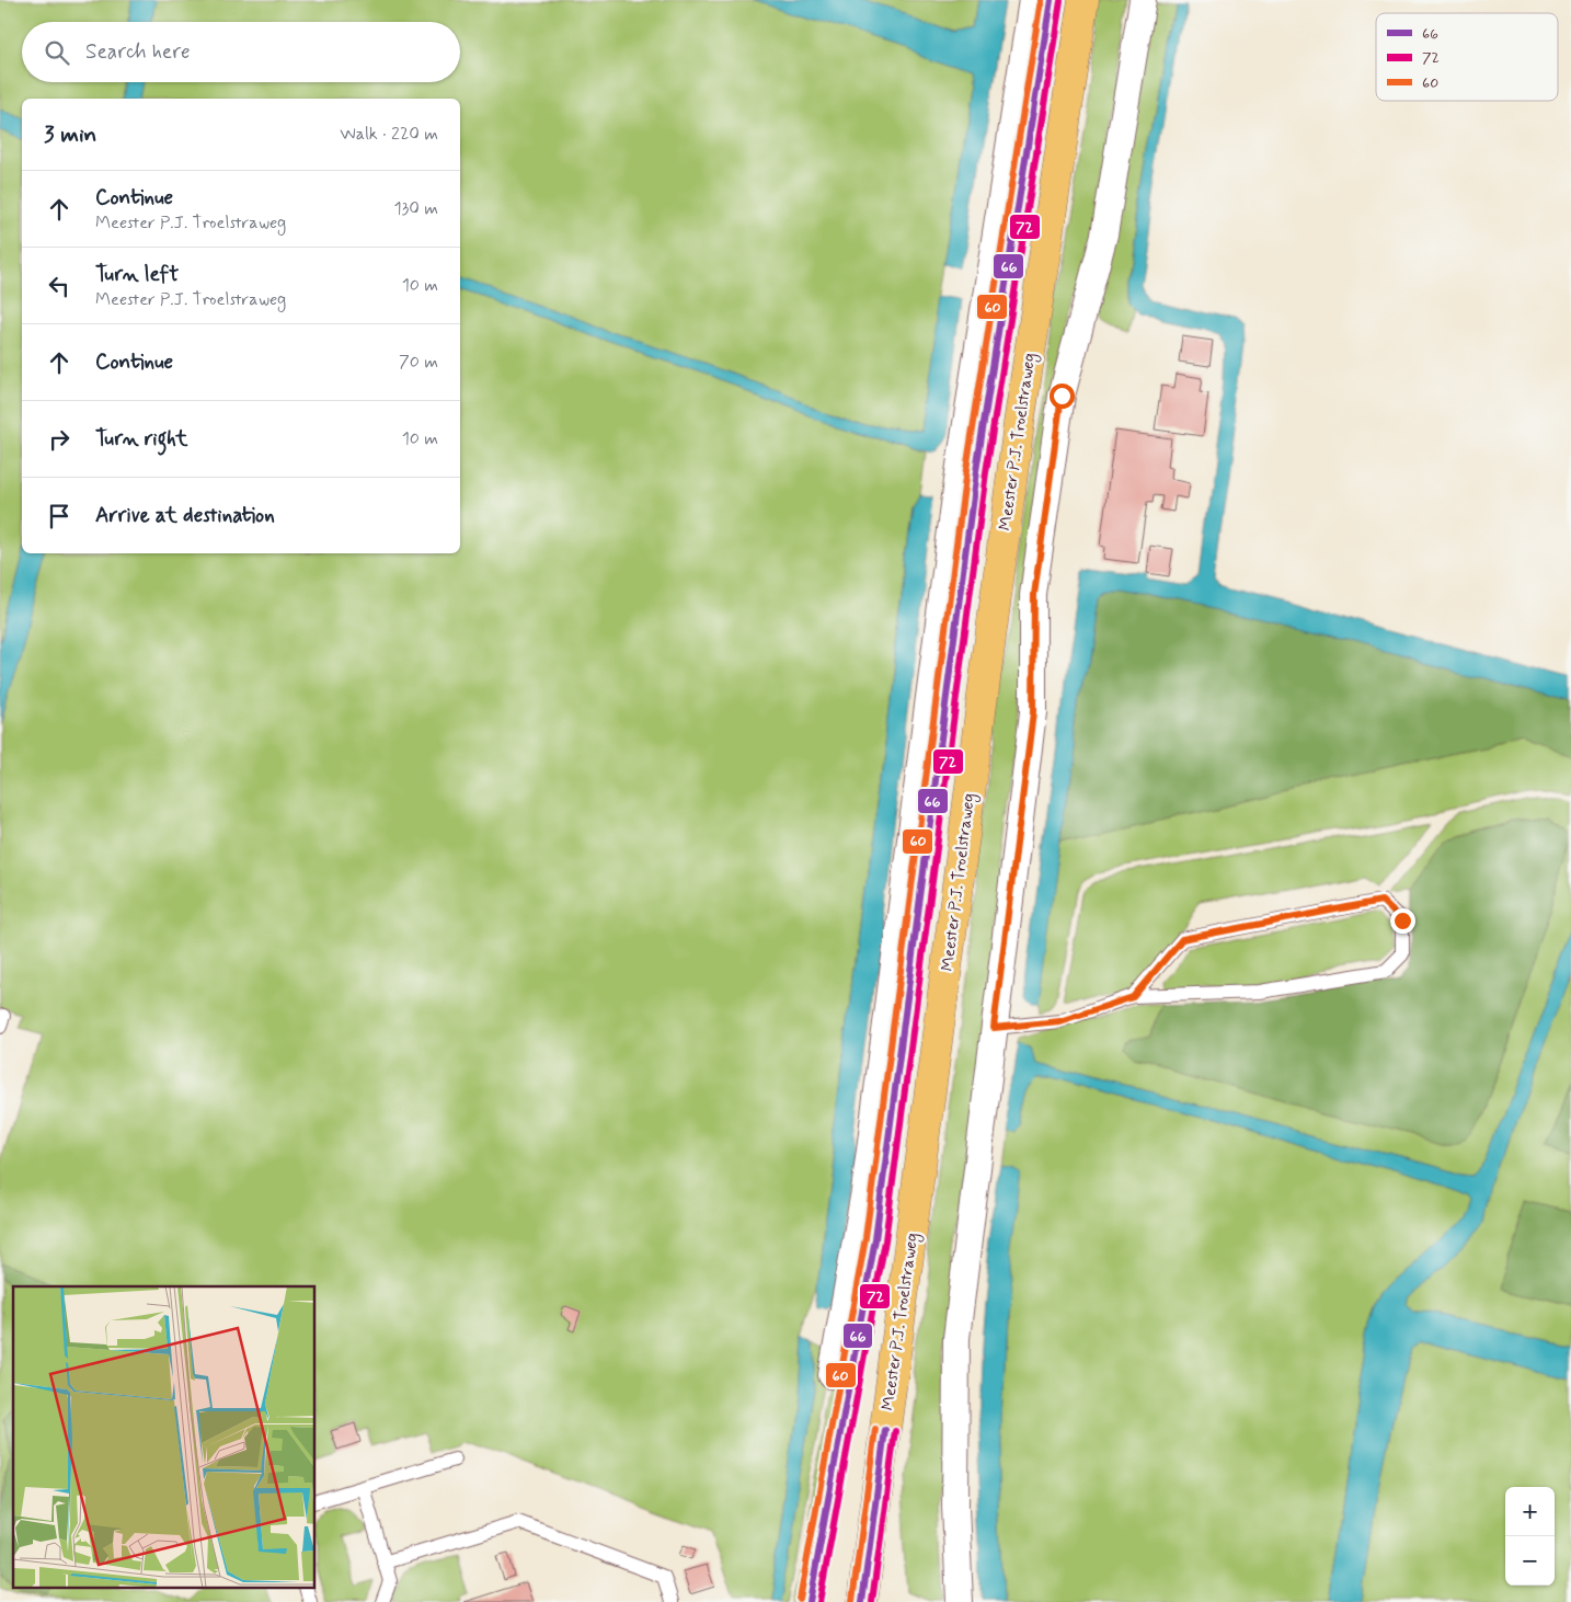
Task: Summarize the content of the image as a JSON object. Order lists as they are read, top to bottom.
{
  "streets": {
    "main road": ["Meester P.J. Troelstraweg"]
  },
  "lines": ["transit line 66", "transit line 60", "transit line 72"],
  "legend": ["66", "72", "60"],
  "page": {
    "search": "Search here",
    "heading": ["3 min", "Walk · 220 m"],
    "list": [
      ["Continue", "Meester P.J. Troelstraweg", "130 m"],
      ["Turn left", "Meester P.J. Troelstraweg", "10 m"],
      ["Continue", "70 m"],
      ["Turn right", "10 m"],
      "Arrive at destination"
    ],
    "map_buttons": ["+", "−"]
  }
}
